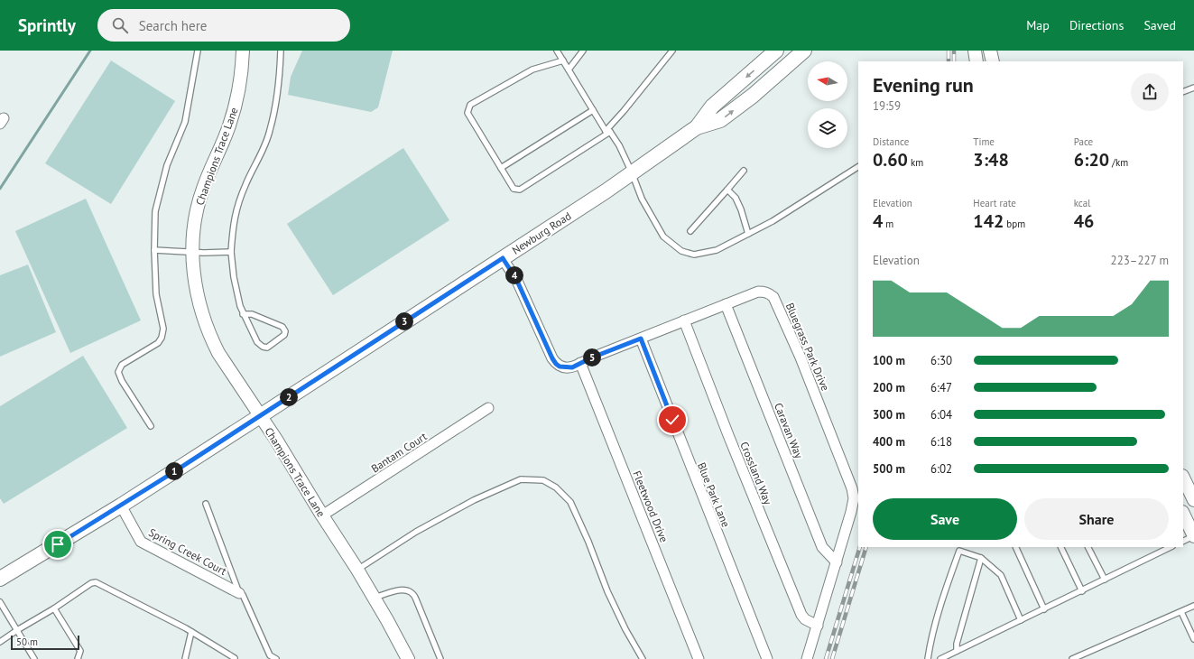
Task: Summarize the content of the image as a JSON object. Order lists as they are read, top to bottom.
{
  "streets": {
    "main road": ["Newburg Road"],
    "street": [
      "Champions Trace Lane",
      "Bluegrass Park Drive",
      "Caravan Way",
      "Bantam Court",
      "Crossland Way",
      "Blue Park Lane",
      "Fleetwood Drive",
      "Spring Creek Court"
    ]
  },
  "crossings": [
    ["Champions Trace Lane", "Newburg Road"],
    ["Champions Trace Lane", "Bantam Court"],
    ["Newburg Road", "Bluegrass Park Drive"],
    ["Newburg Road", "Spring Creek Court"],
    ["Bluegrass Park Drive", "Caravan Way"],
    ["Bluegrass Park Drive", "Crossland Way"],
    ["Bluegrass Park Drive", "Blue Park Lane"],
    ["Bluegrass Park Drive", "Fleetwood Drive"]
  ],
  "scale_bar": "50 m",
  "north": "left",
  "page": {
    "header": "Sprintly",
    "search": "Search here",
    "nav": ["Map", "Directions", "Saved"],
    "heading": ["Evening run", "19:59"],
    "stats": [
      ["Distance", "0.60 km"],
      ["Time", "3:48"],
      ["Pace", "6:20 /km"],
      ["Elevation", "4 m"],
      ["Heart rate", "142 bpm"],
      ["kcal", "46"]
    ],
    "chart": ["Elevation", "223–227 m"],
    "pins": [
      "4",
      "3",
      "5",
      "2",
      "1"
    ],
    "list": [
      {
        "name": "100 m",
        "note": "6:30"
      },
      {
        "name": "200 m",
        "note": "6:47"
      },
      {
        "name": "300 m",
        "note": "6:04"
      },
      {
        "name": "400 m",
        "note": "6:18"
      },
      {
        "name": "500 m",
        "note": "6:02"
      }
    ],
    "buttons": ["Save", "Share"],
    "scale": "50 m"
  }
}
